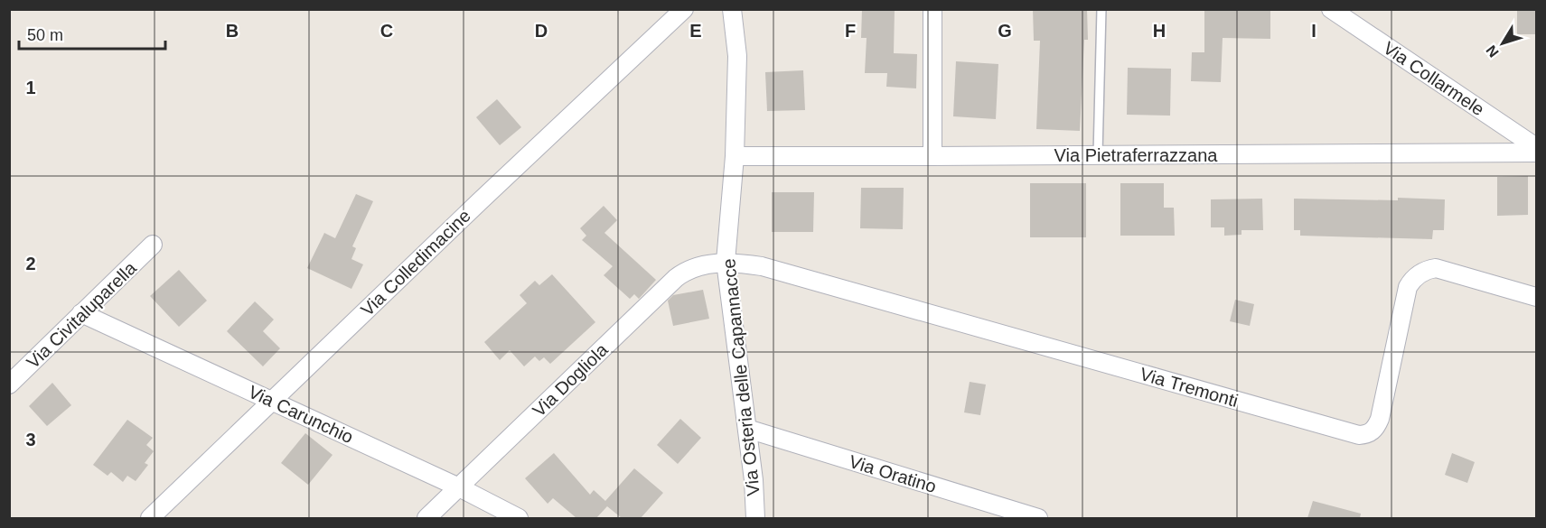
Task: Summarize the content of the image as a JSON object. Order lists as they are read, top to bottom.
{
  "streets": {
    "street": [
      "Via Collarmele",
      "Via Pietraferrazzana",
      "Via Colledimacine",
      "Via Civitaluparella",
      "Via Osteria delle Capannacce",
      "Via Dogliola",
      "Via Tremonti",
      "Via Carunchio",
      "Via Oratino"
    ]
  },
  "crossings": [
    ["Via Pietraferrazzana", "Via Osteria delle Capannacce"],
    ["Via Colledimacine", "Via Carunchio"],
    ["Via Civitaluparella", "Via Carunchio"],
    ["Via Osteria delle Capannacce", "Via Dogliola"],
    ["Via Osteria delle Capannacce", "Via Tremonti"],
    ["Via Osteria delle Capannacce", "Via Oratino"],
    ["Via Dogliola", "Via Tremonti"],
    ["Via Dogliola", "Via Carunchio"]
  ],
  "scale_bar": "50 m",
  "north": "bottom left",
  "grid": {
    "columns": [
      "B",
      "C",
      "D",
      "E",
      "F",
      "G",
      "H",
      "I"
    ],
    "rows": ["1", "2", "3"]
  }
}
